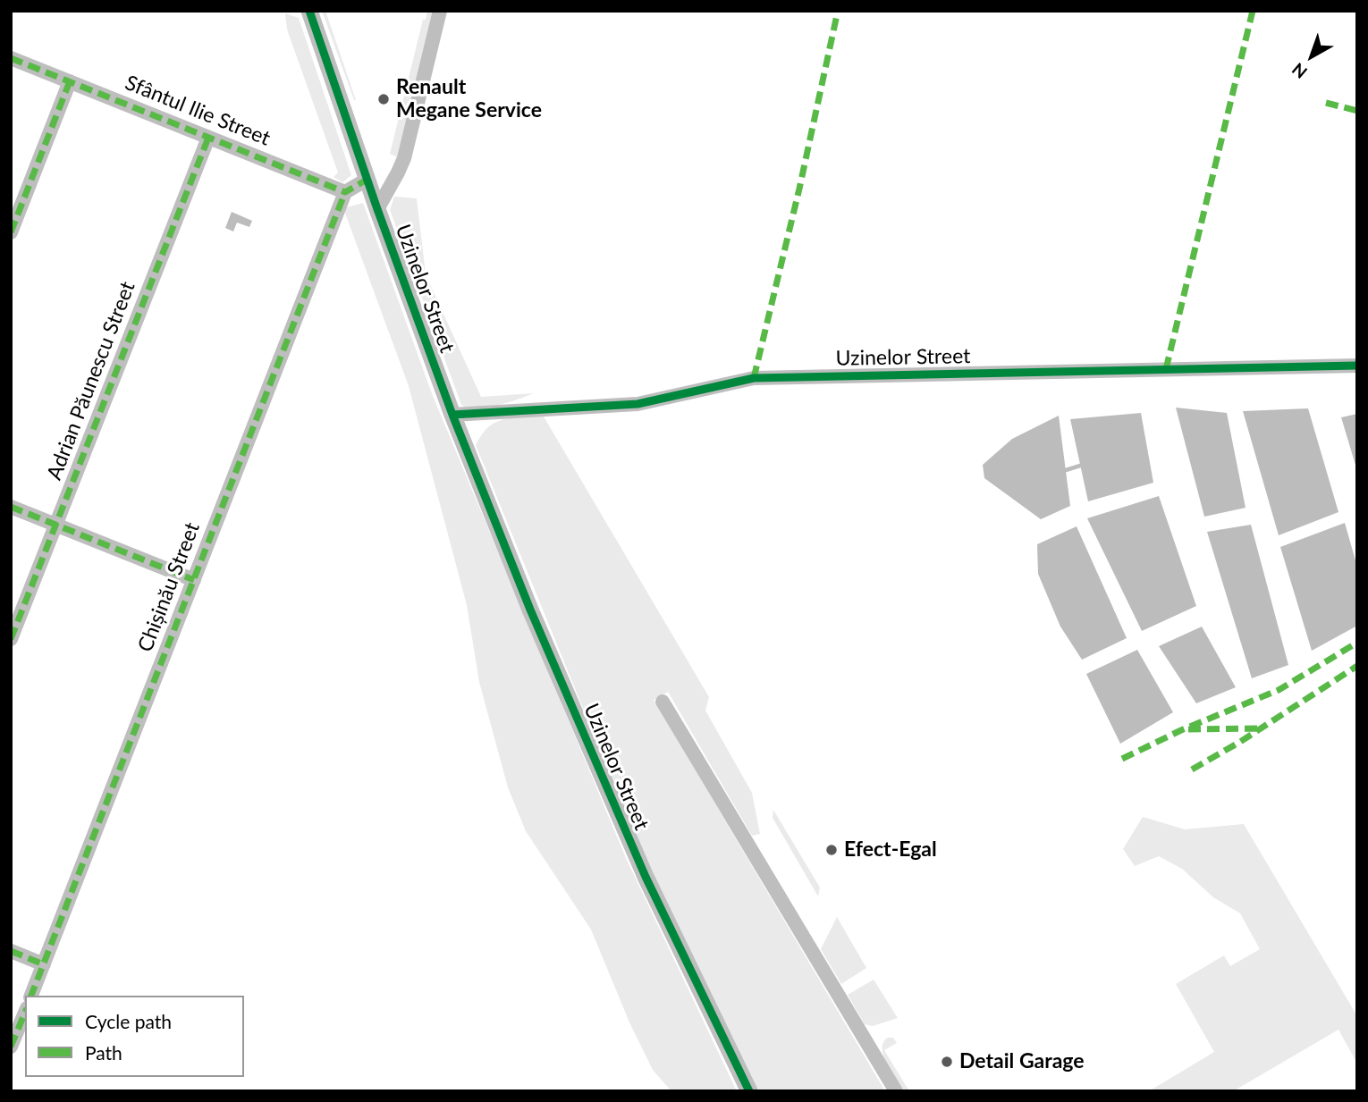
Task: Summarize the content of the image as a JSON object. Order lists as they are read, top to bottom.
{
  "streets": {
    "street": [
      "Sfântul Ilie Street",
      "Uzinelor Street",
      "Adrian Păunescu Street",
      "Chișinău Street"
    ]
  },
  "crossings": [
    ["Sfântul Ilie Street", "Adrian Păunescu Street"],
    ["Sfântul Ilie Street", "Chișinău Street"]
  ],
  "places": ["Renault Megane Service", "Efect-Egal", "Detail Garage"],
  "legend": ["Cycle path", "Path"],
  "north": "bottom left"
}
